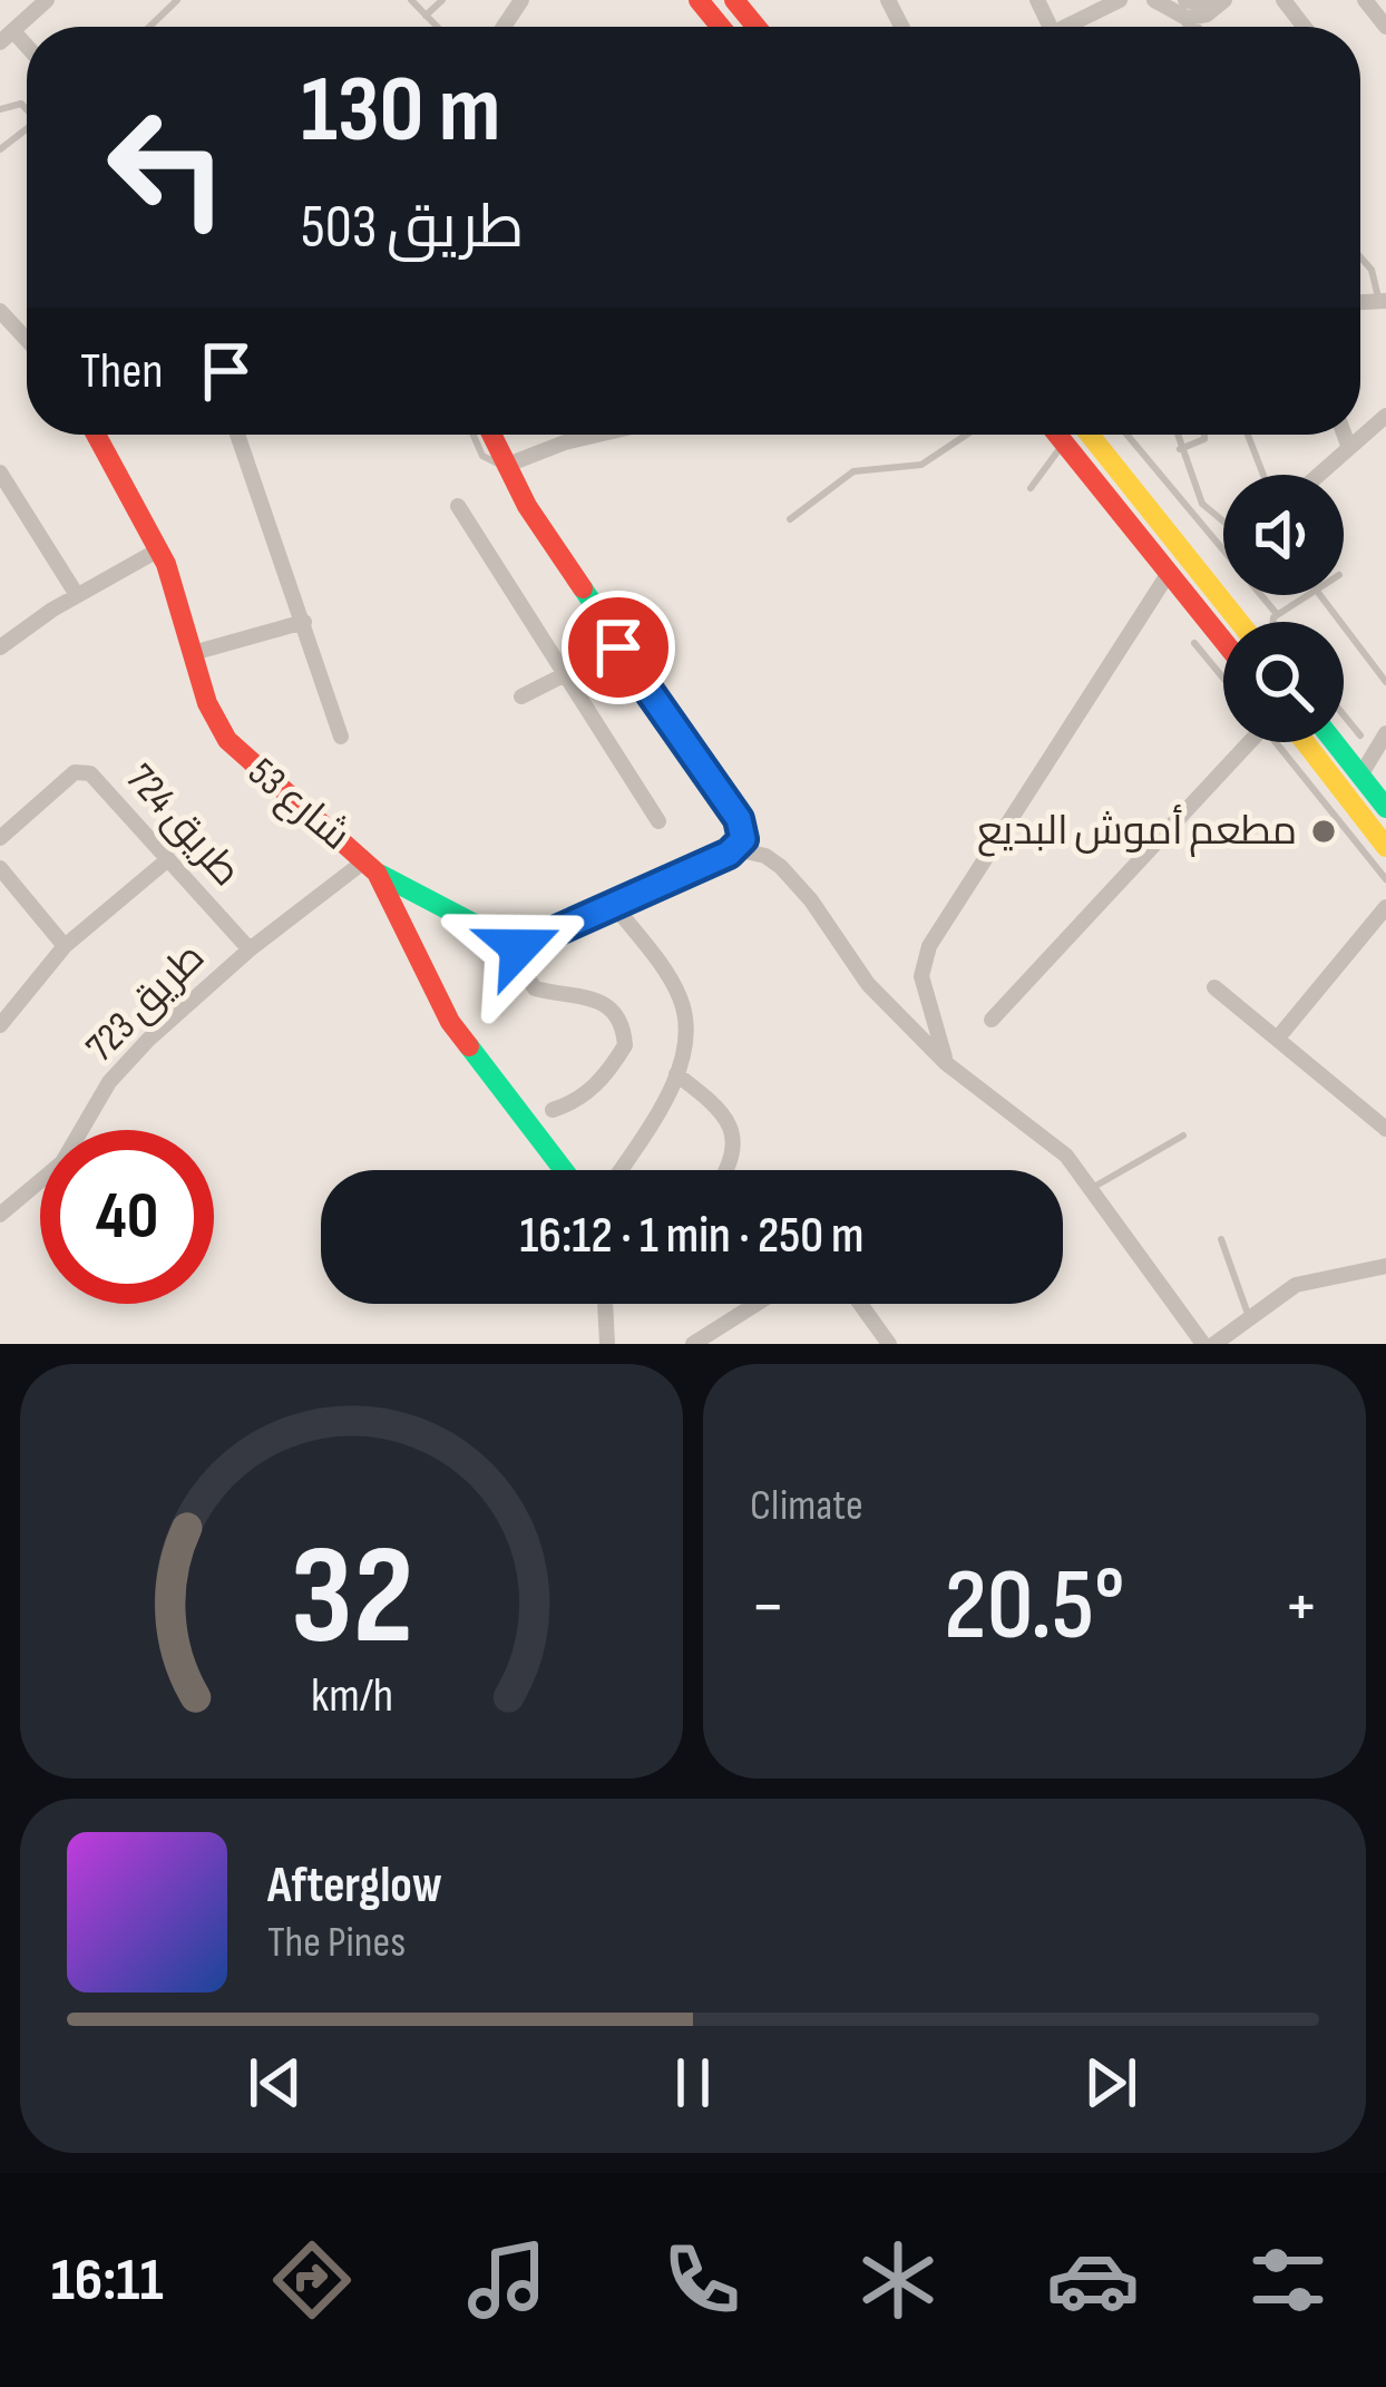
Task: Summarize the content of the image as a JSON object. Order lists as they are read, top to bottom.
{
  "streets": {
    "street": ["شارع 53", "طريق 724", "طريق 723"]
  },
  "crossings": [
    ["شارع 53", "طريق 723"],
    ["طريق 724", "طريق 723"]
  ],
  "places": ["مطعم أموش البديع"],
  "page": {
    "turn": ["130 m", "طريق 503"],
    "then": "Then",
    "limit": "40",
    "trip": "16:12 · 1 min · 250 m",
    "tile": "Climate",
    "heat": ["−", "20.5°", "+"],
    "song": ["Afterglow", "The Pines"],
    "tabs": "16:11",
    "gauge": ["32", "km/h"]
  }
}
